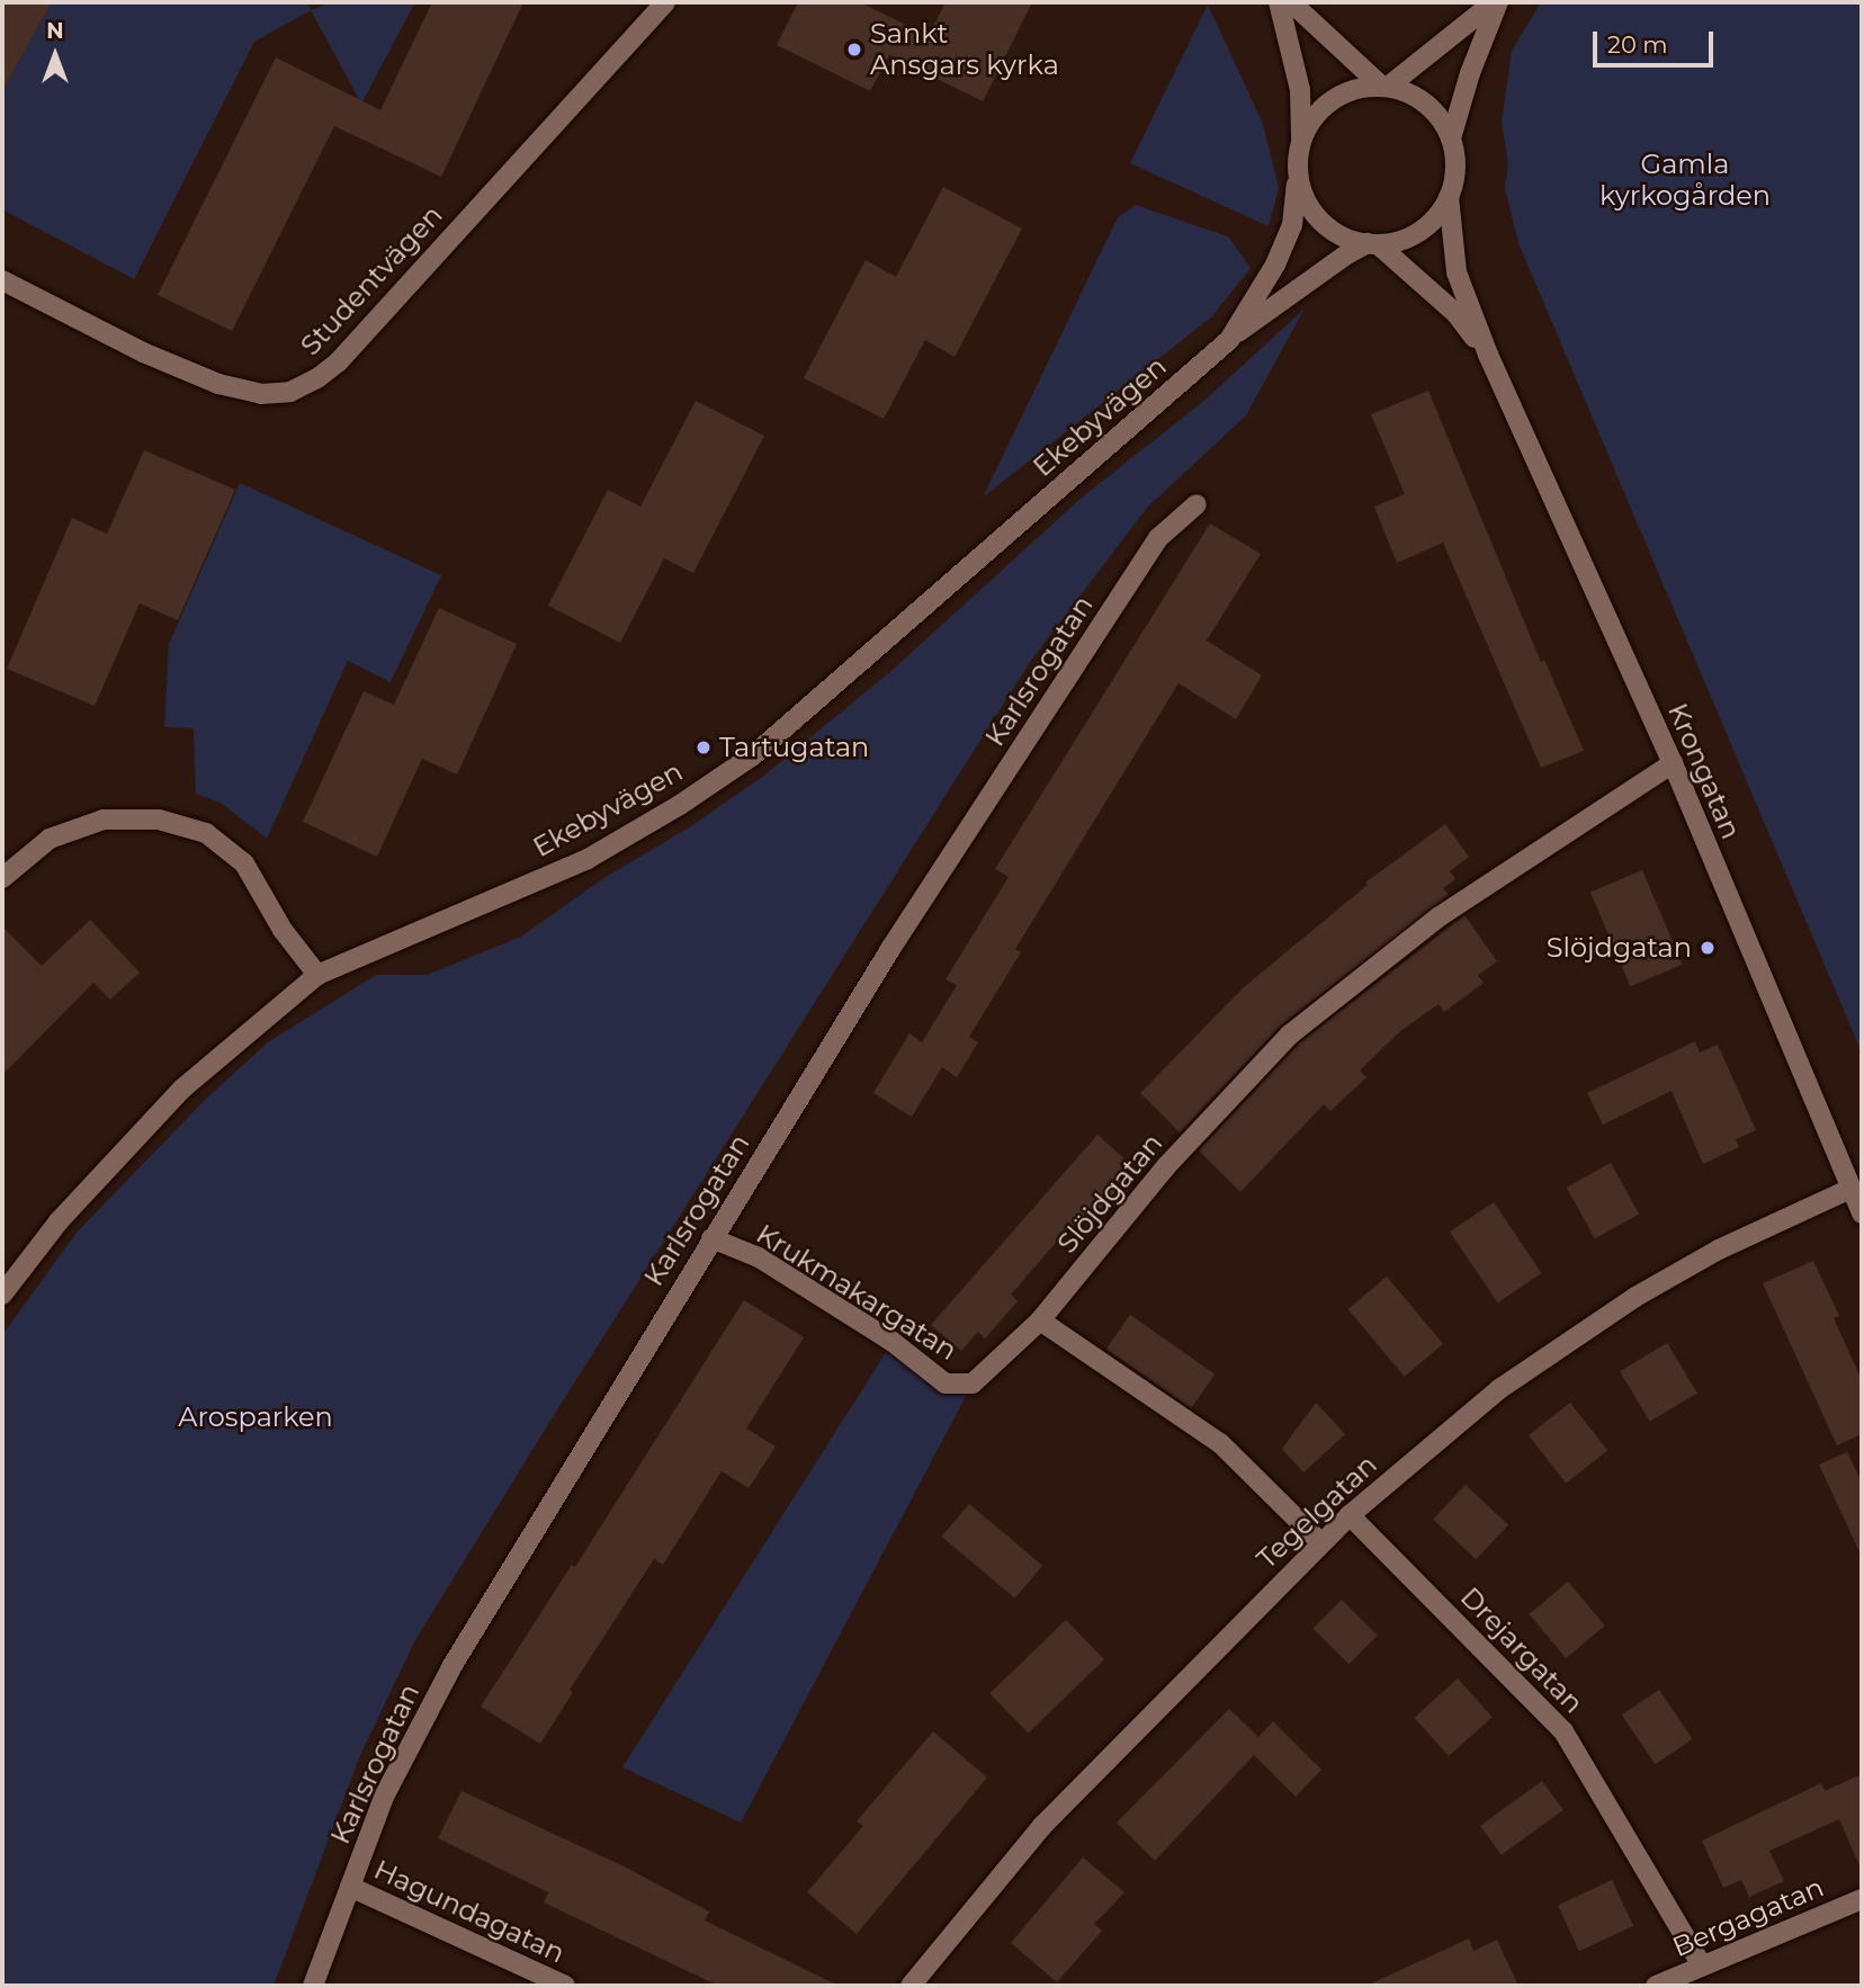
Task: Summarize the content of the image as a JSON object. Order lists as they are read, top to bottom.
{
  "streets": {
    "street": [
      "Studentvägen",
      "Ekebyvägen",
      "Karlsrogatan",
      "Krongatan",
      "Slöjdgatan",
      "Krukmakargatan",
      "Tegelgatan",
      "Drejargatan",
      "Hagundagatan",
      "Bergagatan"
    ]
  },
  "crossings": [
    ["Ekebyvägen", "Krongatan"],
    ["Karlsrogatan", "Krukmakargatan"],
    ["Karlsrogatan", "Hagundagatan"],
    ["Krongatan", "Slöjdgatan"],
    ["Krongatan", "Tegelgatan"],
    ["Slöjdgatan", "Krukmakargatan"],
    ["Tegelgatan", "Drejargatan"],
    ["Drejargatan", "Bergagatan"]
  ],
  "parks": ["Gamla kyrkogården", "Arosparken"],
  "places": ["Sankt Ansgars kyrka", "Tartugatan", "Slöjdgatan"],
  "scale_bar": "20 m",
  "north": "top"
}
